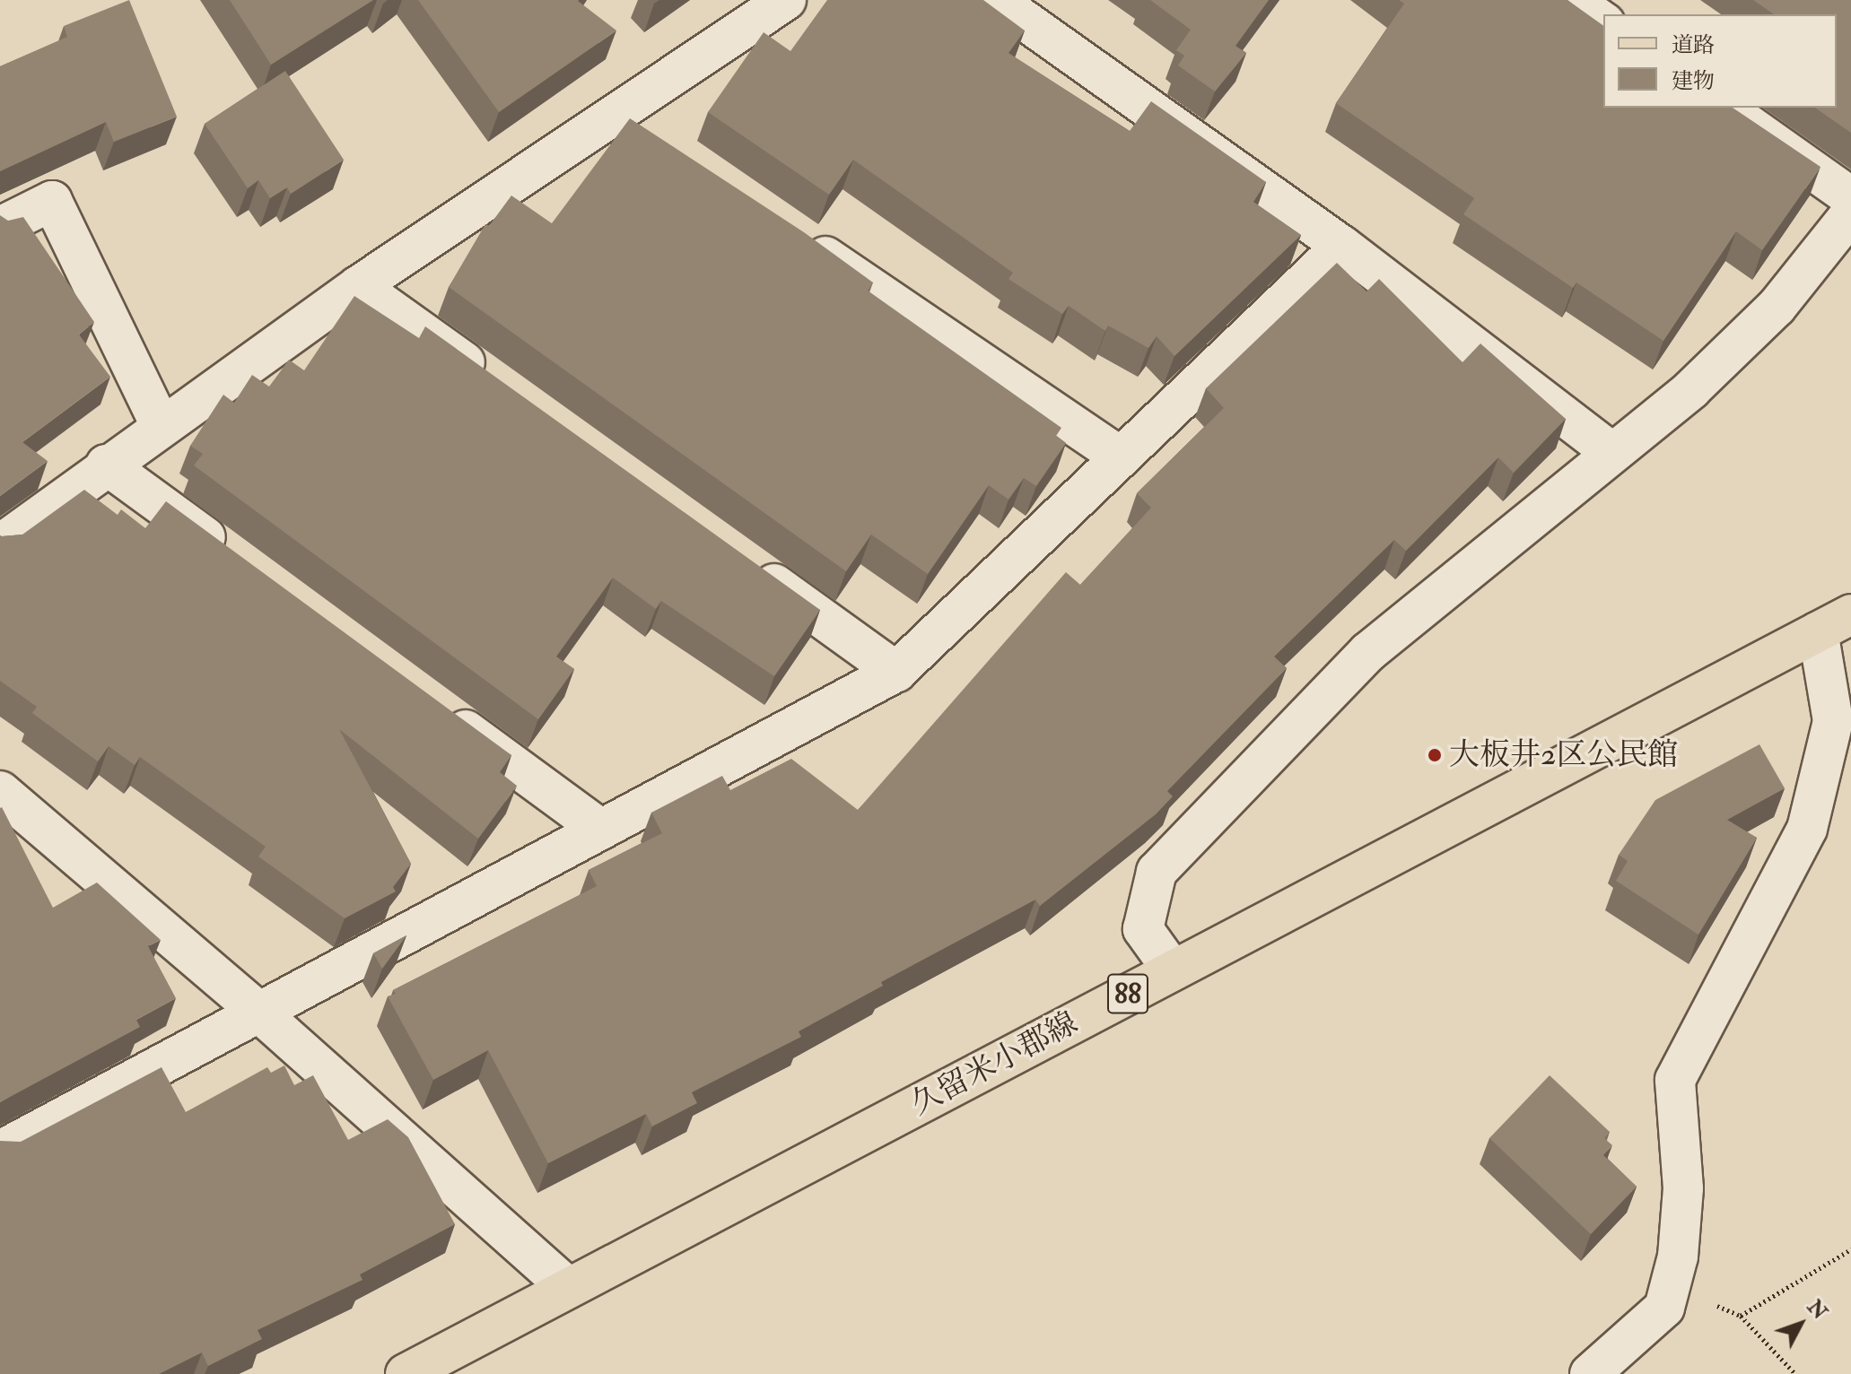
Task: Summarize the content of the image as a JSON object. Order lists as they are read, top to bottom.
{
  "streets": {
    "main road": ["88", "久留米小郡線"]
  },
  "places": ["大板井2区公民館"],
  "legend": ["道路", "建物"],
  "north": "top right"
}
